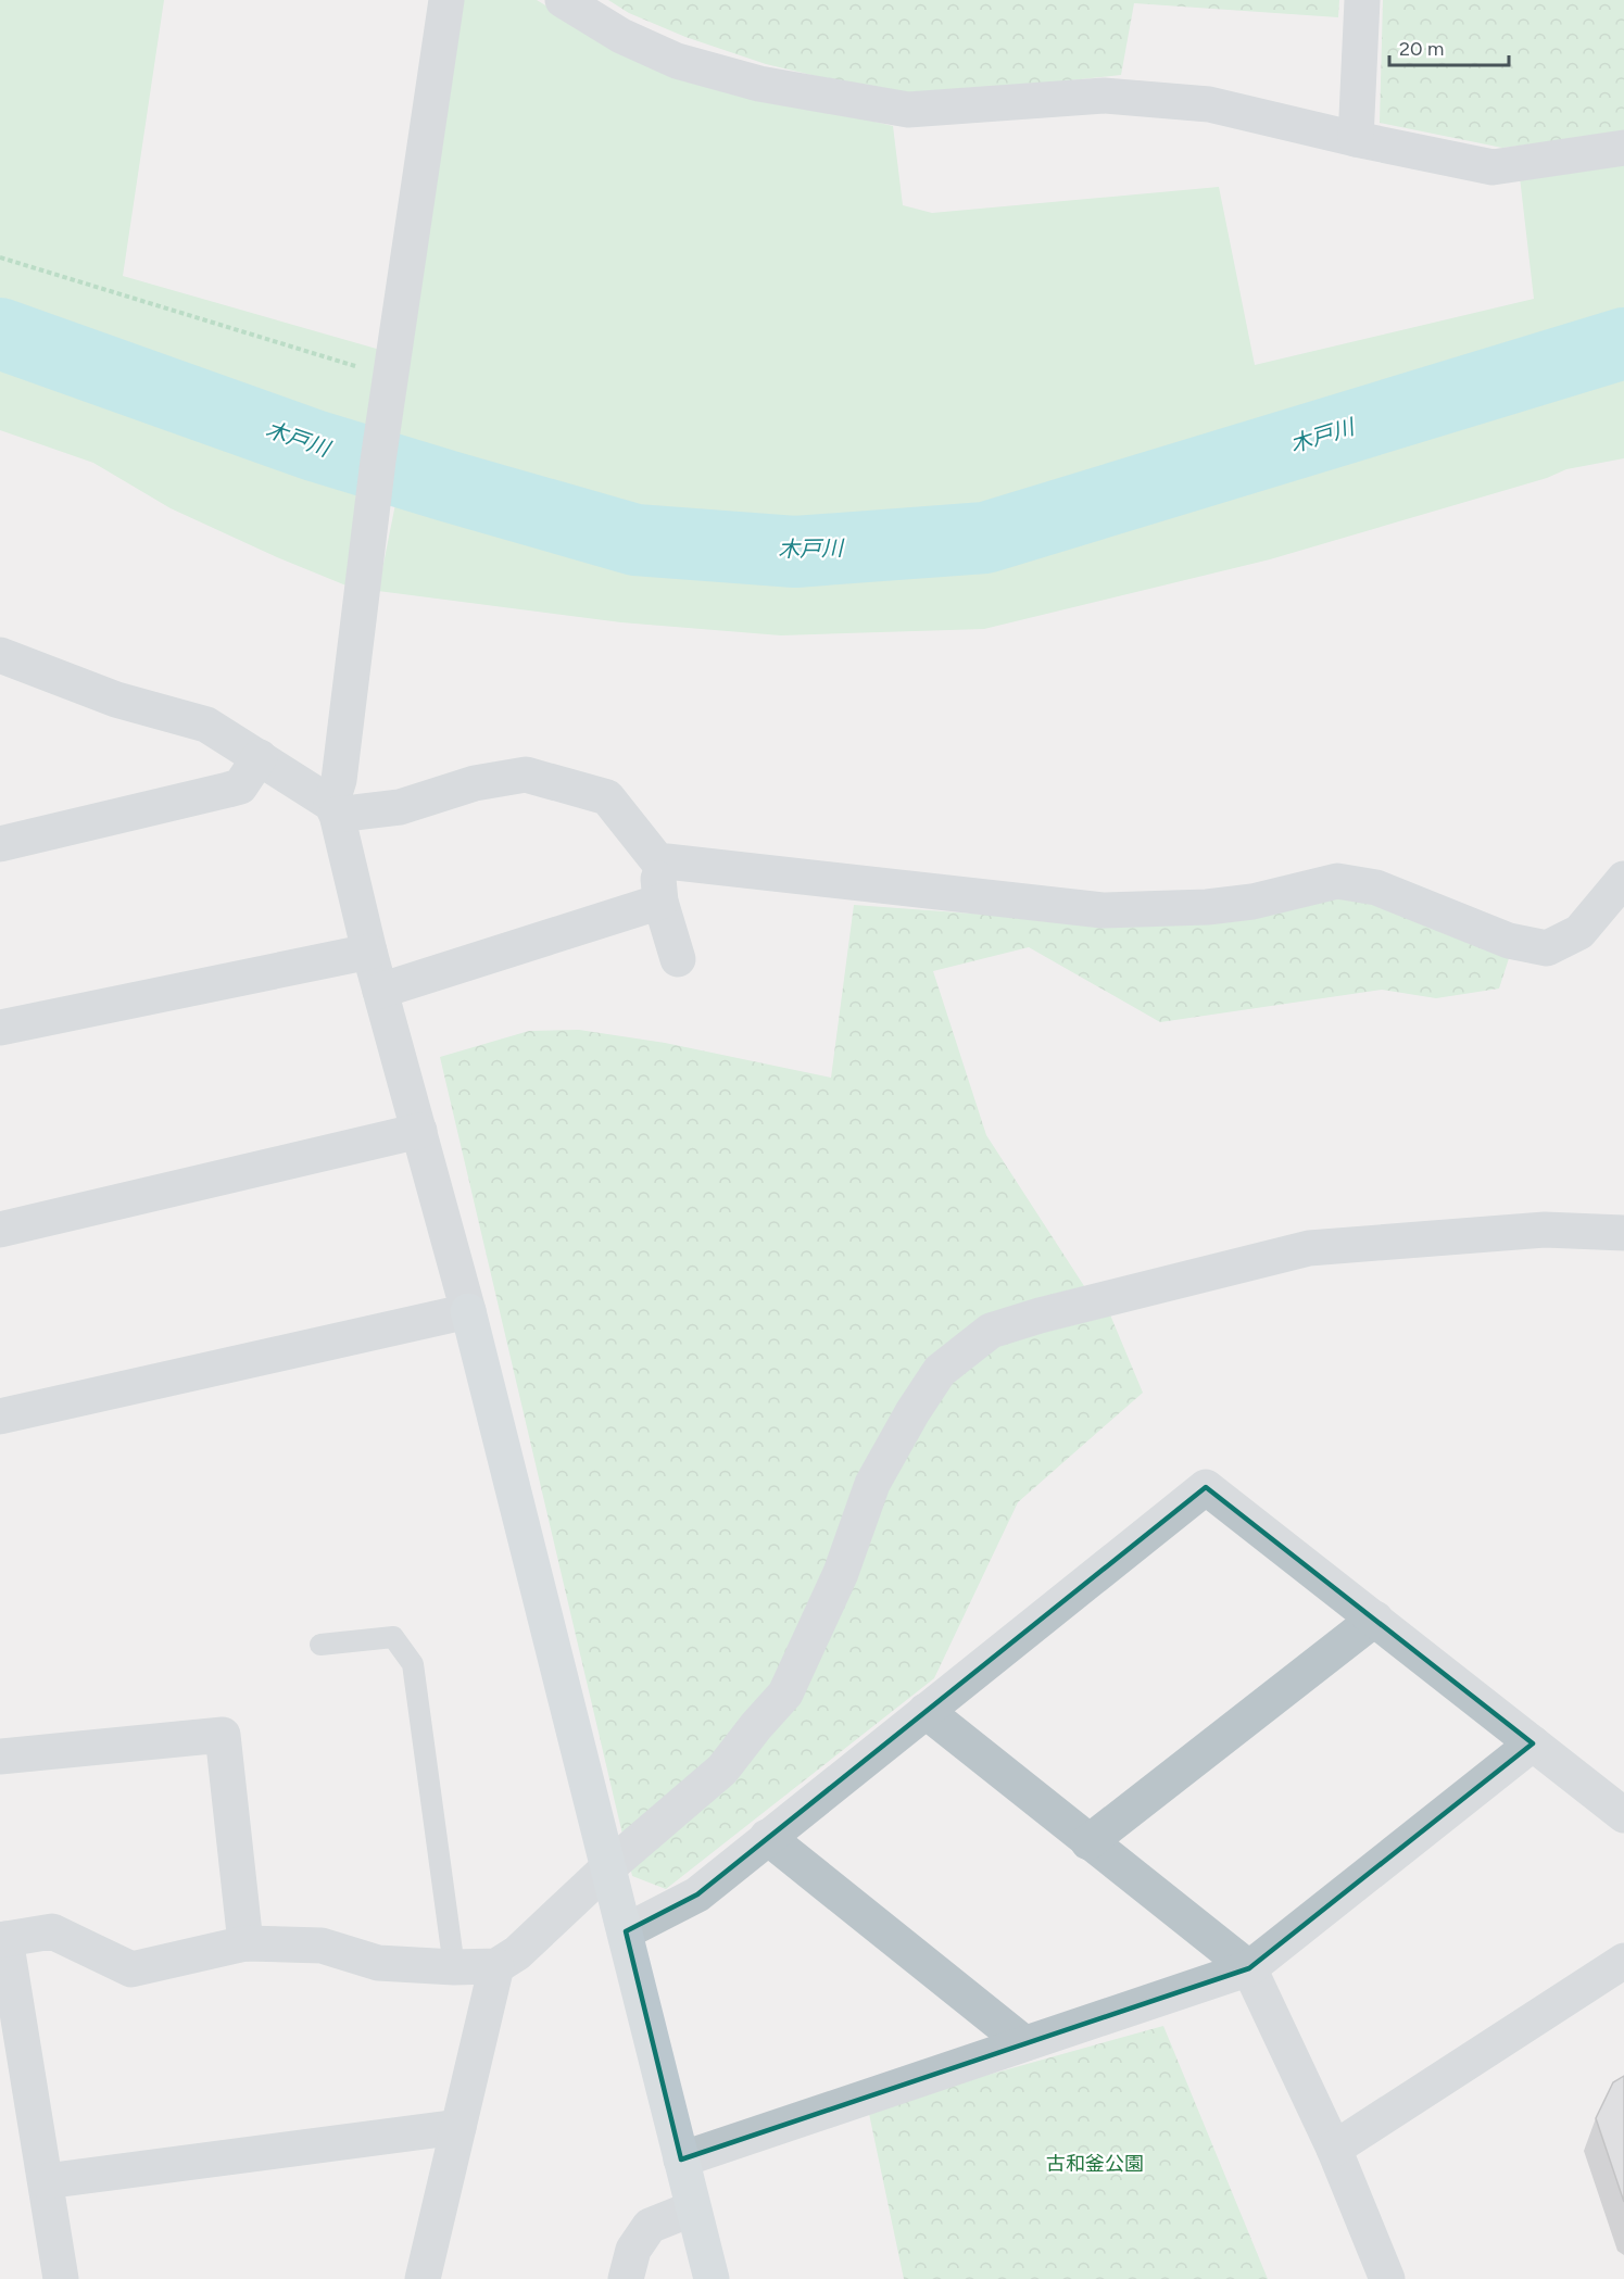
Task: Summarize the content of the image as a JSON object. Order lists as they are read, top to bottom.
{
  "water": ["木戸川"],
  "parks": ["古和釜公園"],
  "scale_bar": "20 m"
}
